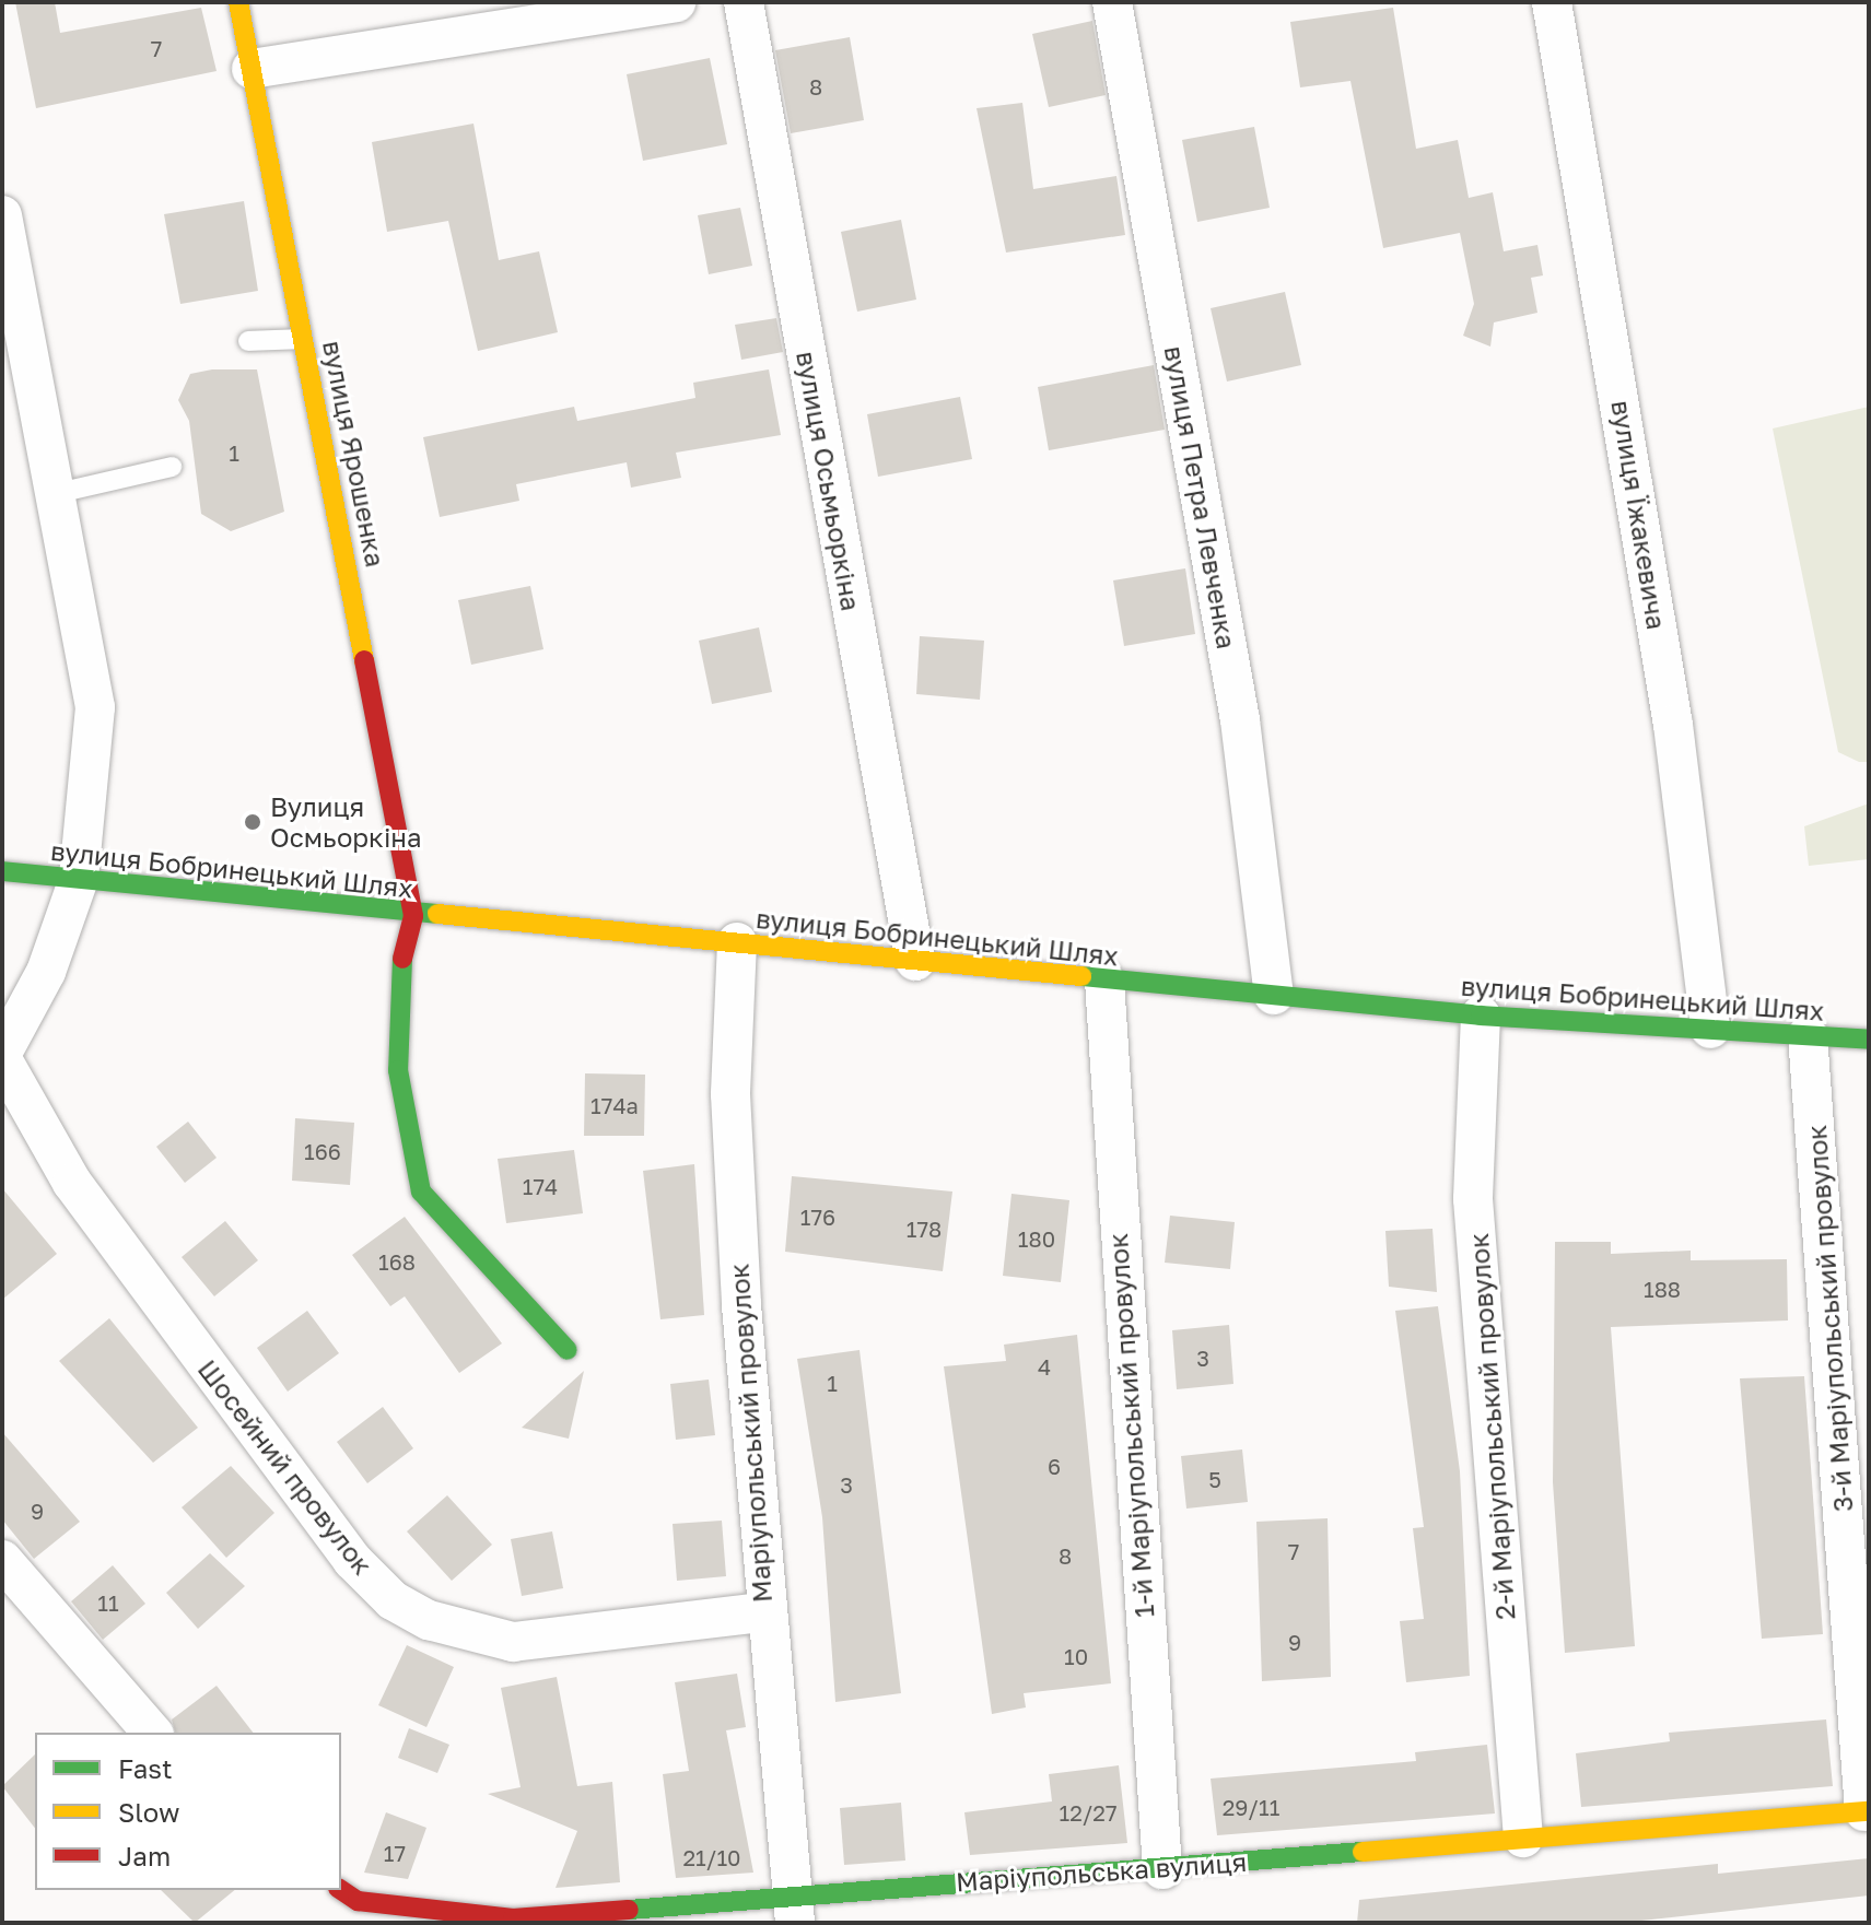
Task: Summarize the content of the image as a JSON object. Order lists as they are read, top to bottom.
{
  "streets": {
    "street": [
      "вулиця Ярошенка",
      "вулиця Осьмьоркіна",
      "вулиця Петра Левченка",
      "вулиця Їжакевича",
      "вулиця Бобринецький Шлях",
      "3-й Маріупольський провулок",
      "1-й Маріупольський провулок",
      "2-й Маріупольський провулок",
      "Маріупольський провулок",
      "Шосейний провулок",
      "Маріупольська вулиця"
    ]
  },
  "crossings": [
    ["вулиця Ярошенка", "вулиця Бобринецький Шлях"],
    ["вулиця Осьмьоркіна", "вулиця Бобринецький Шлях"],
    ["вулиця Петра Левченка", "вулиця Бобринецький Шлях"],
    ["вулиця Їжакевича", "вулиця Бобринецький Шлях"],
    ["вулиця Бобринецький Шлях", "3-й Маріупольський провулок"],
    ["вулиця Бобринецький Шлях", "1-й Маріупольський провулок"],
    ["вулиця Бобринецький Шлях", "2-й Маріупольський провулок"],
    ["вулиця Бобринецький Шлях", "Маріупольський провулок"],
    ["3-й Маріупольський провулок", "Маріупольська вулиця"],
    ["1-й Маріупольський провулок", "Маріупольська вулиця"],
    ["2-й Маріупольський провулок", "Маріупольська вулиця"],
    ["Маріупольський провулок", "Шосейний провулок"],
    ["Маріупольський провулок", "Маріупольська вулиця"]
  ],
  "places": ["Вулиця Осмьоркіна"],
  "house_numbers": [
    "7",
    "8",
    "1",
    "174а",
    "166",
    "174",
    "176",
    "178",
    "180",
    "168",
    "188",
    "3",
    "4",
    "1",
    "6",
    "5",
    "3",
    "9",
    "7",
    "8",
    "11",
    "9",
    "10",
    "29/11",
    "12/27",
    "17",
    "21/10"
  ],
  "legend": ["Fast", "Slow", "Jam"]
}
